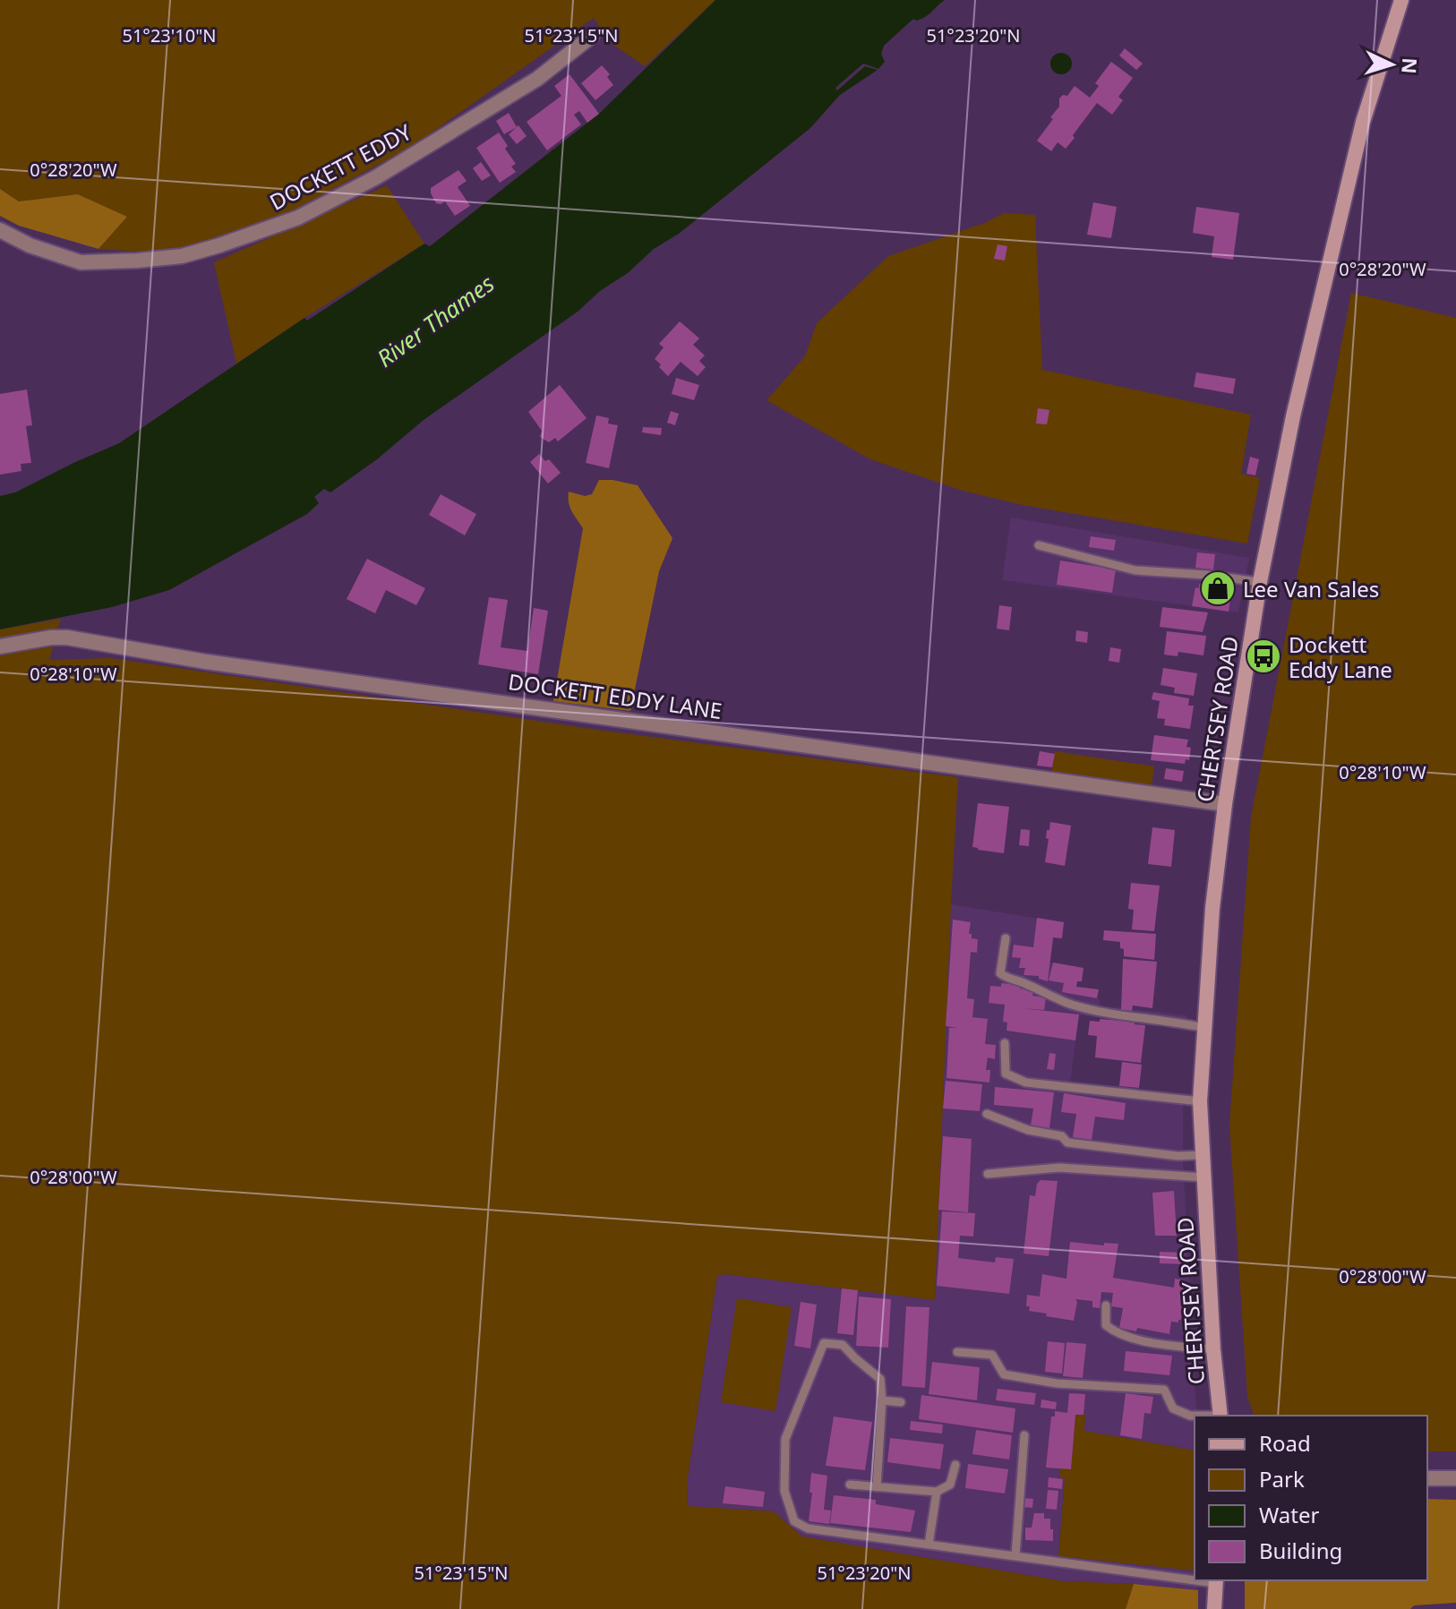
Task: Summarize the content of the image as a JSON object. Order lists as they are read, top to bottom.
{
  "streets": {
    "main road": ["CHERTSEY ROAD"],
    "street": ["DOCKETT EDDY", "DOCKETT EDDY LANE"]
  },
  "crossings": [
    ["DOCKETT EDDY LANE", "CHERTSEY ROAD"]
  ],
  "water": ["River Thames"],
  "places": {
    "shop": ["Lee Van Sales"],
    "bus stop": ["Dockett Eddy Lane"]
  },
  "legend": [
    "Road",
    "Park",
    "Water",
    "Building"
  ],
  "north": "right",
  "coordinates": [
    "51°23'10\"N",
    "51°23'15\"N",
    "51°23'20\"N",
    "0°28'20\"W",
    "0°28'10\"W",
    "0°28'00\"W"
  ]
}
